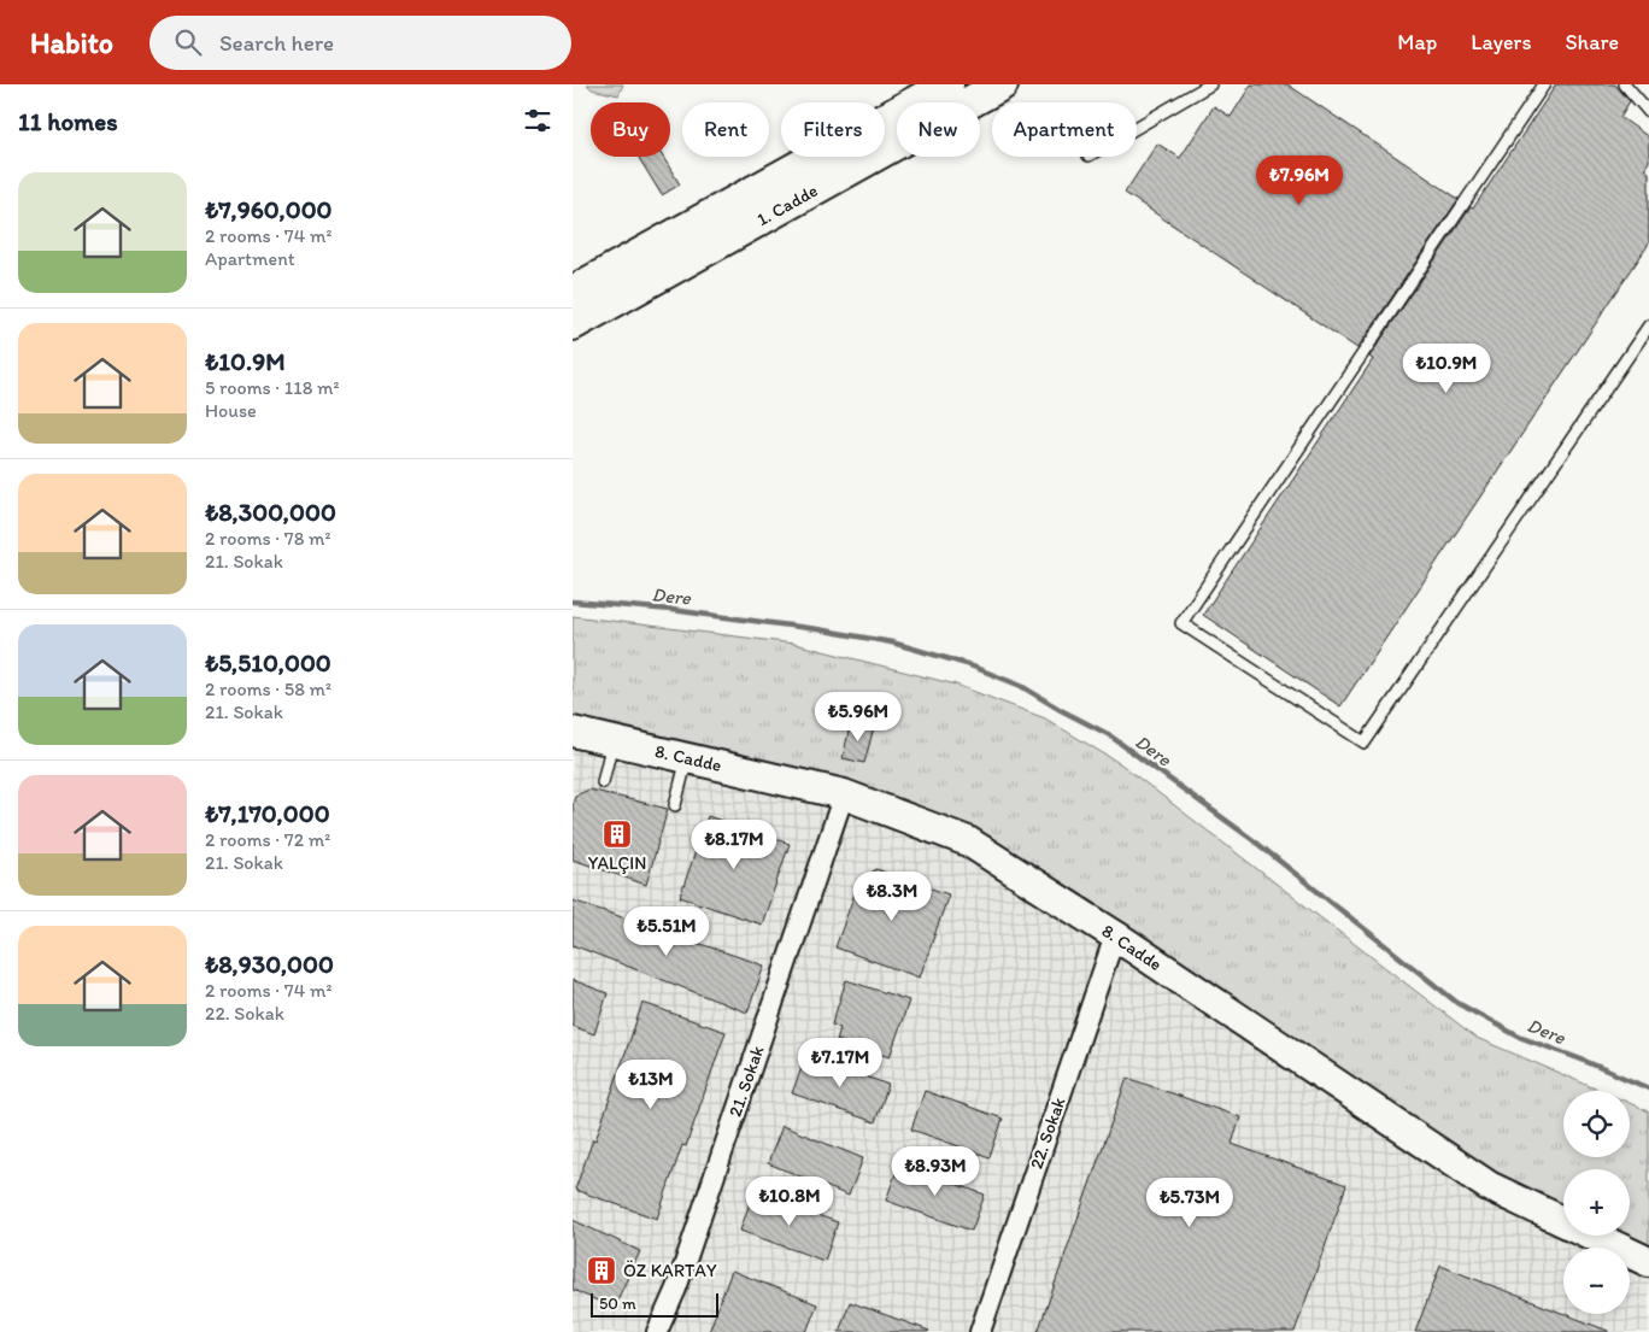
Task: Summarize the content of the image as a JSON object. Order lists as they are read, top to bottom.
{
  "streets": {
    "main road": ["1. Cadde"],
    "street": ["8. Cadde", "21. Sokak", "22. Sokak"]
  },
  "crossings": [
    ["8. Cadde", "21. Sokak"],
    ["8. Cadde", "22. Sokak"]
  ],
  "water": ["Dere"],
  "places": {
    "building": ["YALÇIN", "ÖZ KARTAY"]
  },
  "scale_bar": "50 m",
  "page": {
    "header": "Habito",
    "search": "Search here",
    "nav": ["Map", "Layers", "Share"],
    "heading": "11 homes",
    "chip": [
      "Buy",
      "Rent",
      "Filters",
      "New",
      "Apartment"
    ],
    "price": [
      "₺7.96M",
      "₺10.9M",
      "₺5.96M",
      "₺8.17M",
      "₺8.3M",
      "₺5.51M",
      "₺7.17M",
      "₺13M",
      "₺8.93M",
      "₺10.8M",
      "₺5.73M"
    ],
    "list": [
      {
        "name": "₺7,960,000",
        "note": "2 rooms · 74 m² · Apartment"
      },
      {
        "name": "₺10.9M",
        "note": "5 rooms · 118 m² · House"
      },
      {
        "name": "₺8,300,000",
        "note": "2 rooms · 78 m² · 21. Sokak"
      },
      {
        "name": "₺5,510,000",
        "note": "2 rooms · 58 m² · 21. Sokak"
      },
      {
        "name": "₺7,170,000",
        "note": "2 rooms · 72 m² · 21. Sokak"
      },
      {
        "name": "₺8,930,000",
        "note": "2 rooms · 74 m² · 22. Sokak"
      }
    ],
    "map_buttons": ["+", "−"],
    "scale": "50 m"
  }
}
